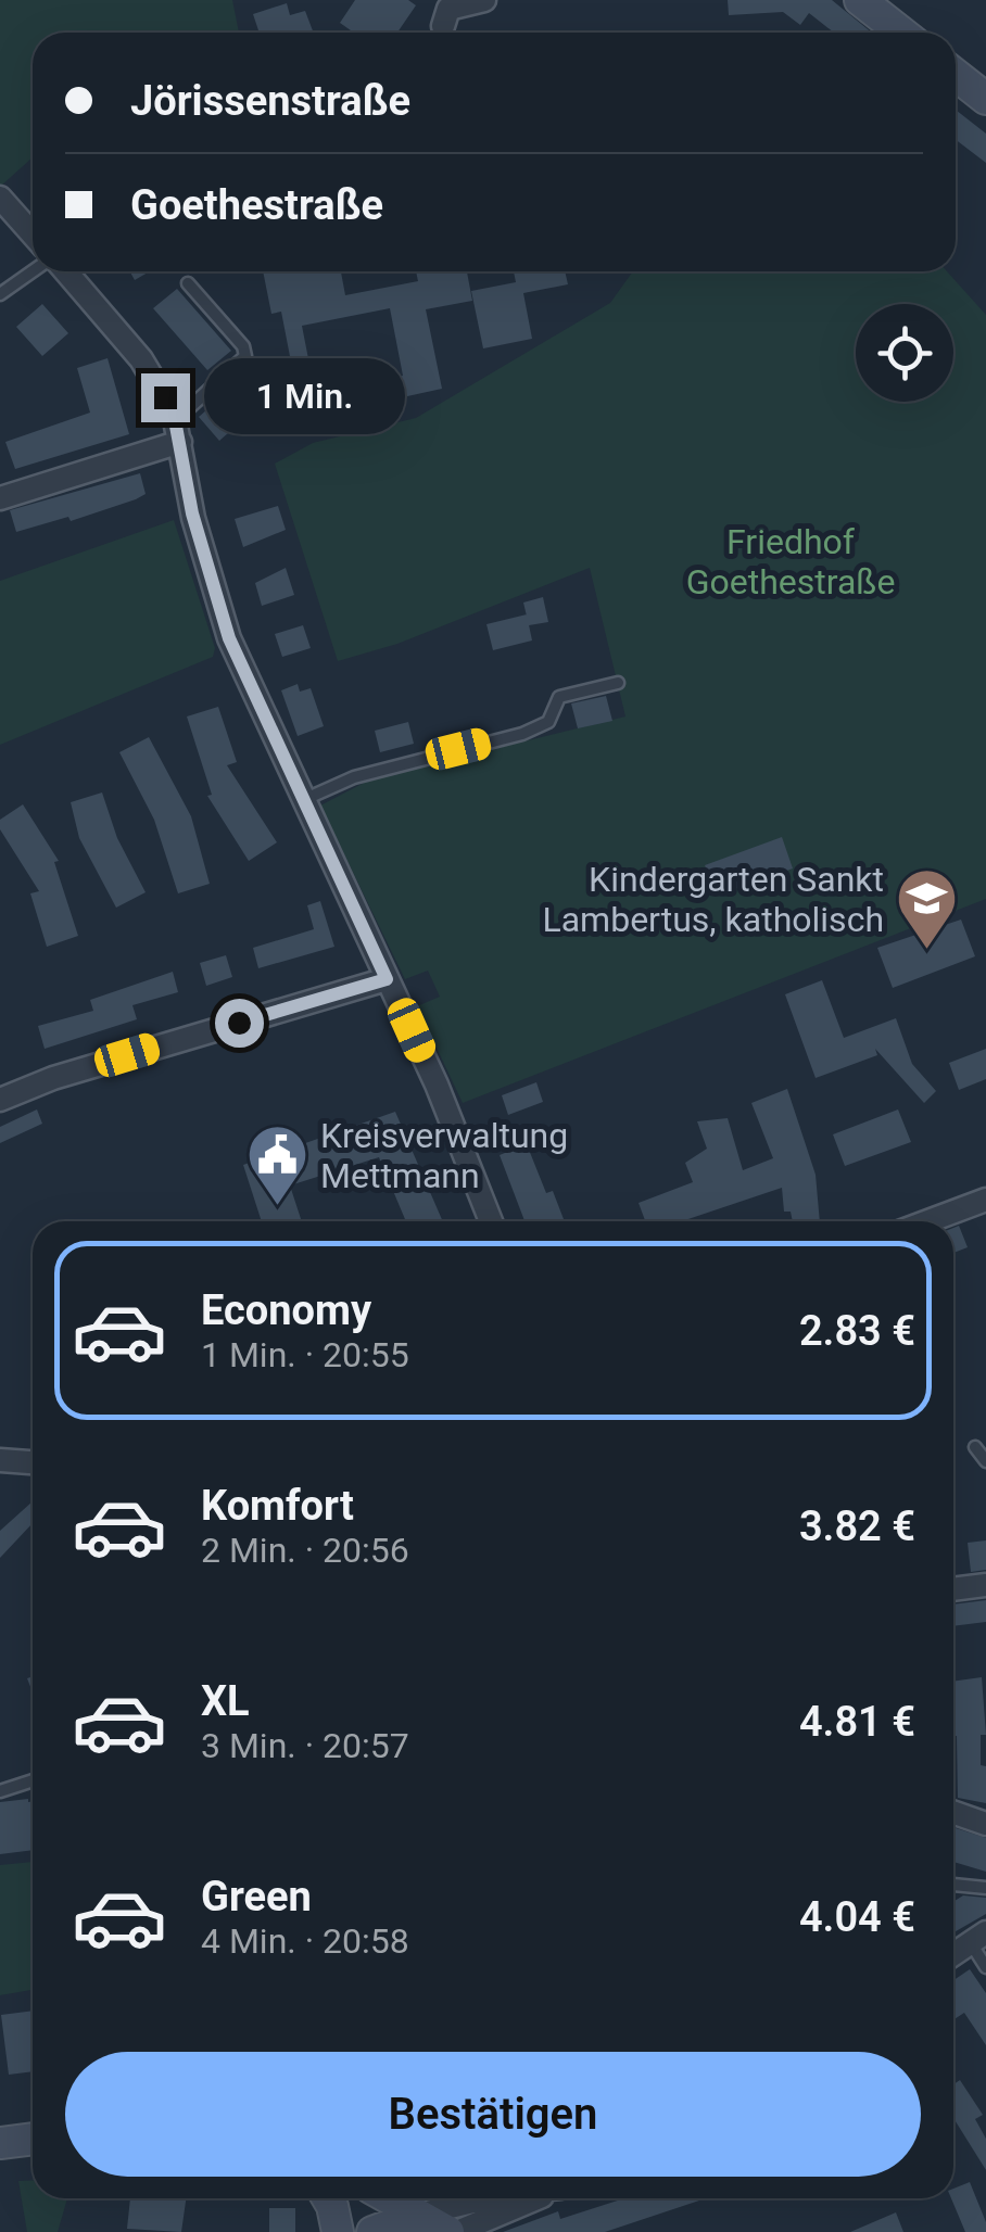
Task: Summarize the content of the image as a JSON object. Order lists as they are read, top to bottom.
{
  "parks": ["Friedhof Goethestraße"],
  "places": {
    "school or university": ["Kindergarten Sankt Lambertus, katholisch"],
    "public building": ["Kreisverwaltung Mettmann"]
  },
  "page": {
    "banner": ["Jörissenstraße", "Goethestraße"],
    "bubble": "1 Min.",
    "list": [
      {
        "name": "Economy",
        "note": "1 Min. · 20:55",
        "value": "2.83 €"
      },
      {
        "name": "Komfort",
        "note": "2 Min. · 20:56",
        "value": "3.82 €"
      },
      {
        "name": "XL",
        "note": "3 Min. · 20:57",
        "value": "4.81 €"
      },
      {
        "name": "Green",
        "note": "4 Min. · 20:58",
        "value": "4.04 €"
      }
    ],
    "buttons": "Bestätigen"
  }
}
